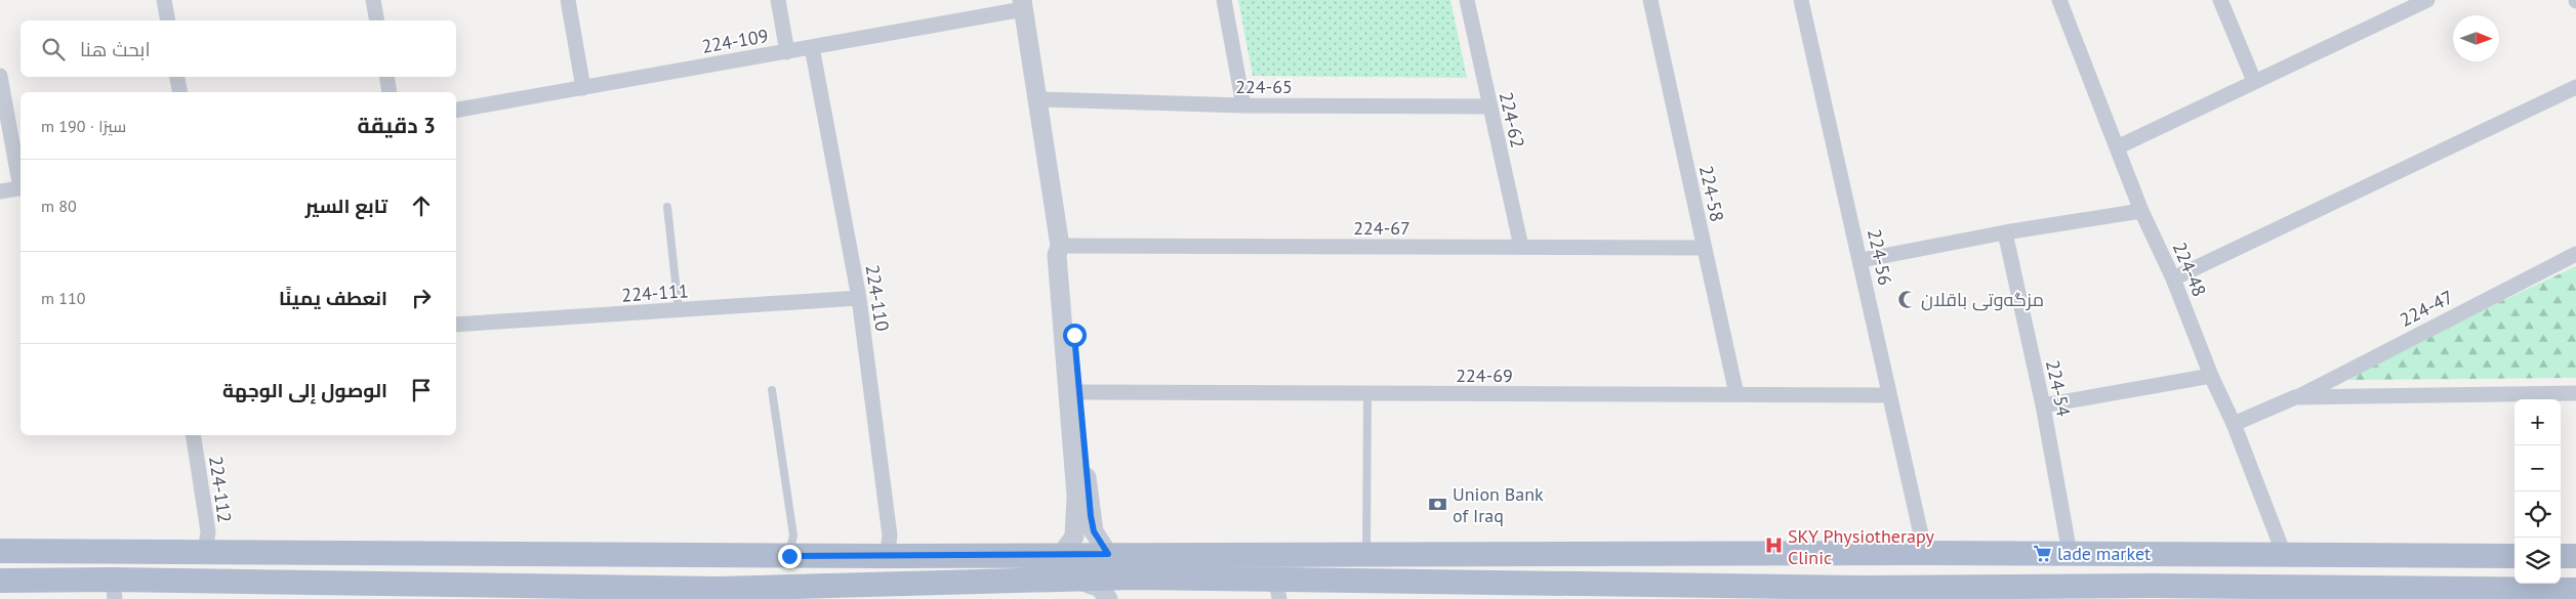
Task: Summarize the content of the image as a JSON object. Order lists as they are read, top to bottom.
{
  "streets": {
    "street": [
      "224-109",
      "224-65",
      "224-62",
      "224-58",
      "224-67",
      "224-56",
      "224-48",
      "224-111",
      "224-110",
      "224-47",
      "224-69",
      "224-54",
      "224-112"
    ]
  },
  "crossings": [
    ["224-109", "224-110"],
    ["224-65", "224-62"],
    ["224-62", "224-67"],
    ["224-58", "224-67"],
    ["224-58", "224-69"],
    ["224-56", "224-69"],
    ["224-48", "224-47"],
    ["224-111", "224-110"]
  ],
  "places": {
    "mosque": ["مزگه‌وتی باقلان"],
    "bank": ["Union Bank of Iraq"],
    "hospital": ["SKY Physiotherapy Clinic"],
    "supermarket": ["lade market"]
  },
  "north": "right",
  "page": {
    "search": "ابحث هنا",
    "heading": ["3 دقيقة", "سيرًا · 190 m"],
    "list": [
      ["تابع السير", "80 m"],
      ["انعطف يمينًا", "110 m"],
      "الوصول إلى الوجهة"
    ],
    "map_buttons": ["+", "−"]
  }
}
